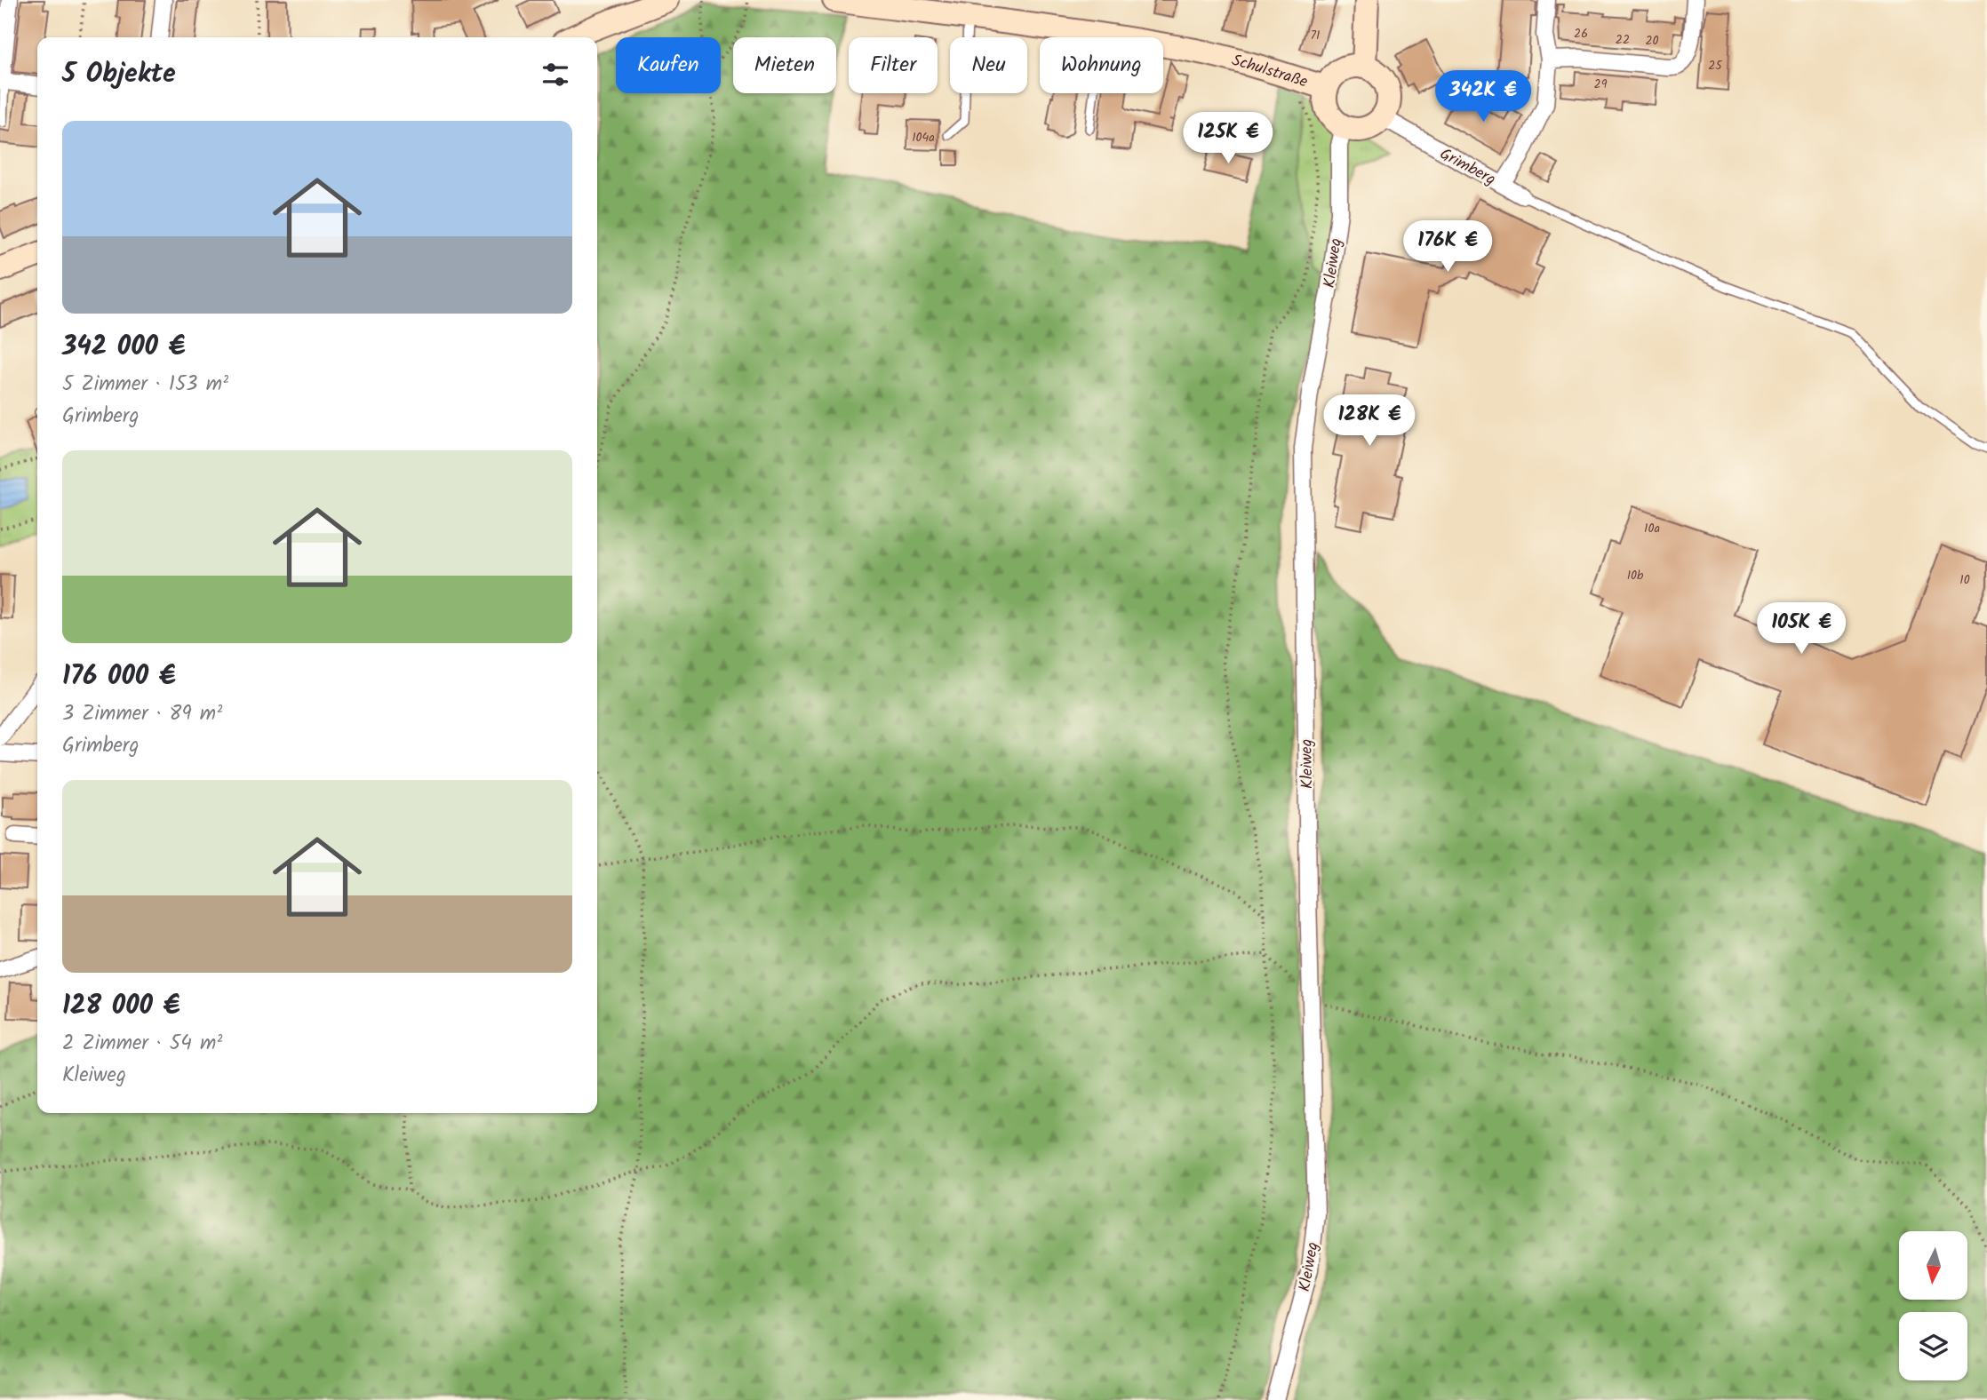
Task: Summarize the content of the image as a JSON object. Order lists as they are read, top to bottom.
{
  "streets": {
    "main road": ["Schulstraße"],
    "street": ["Grimberg", "Kleiweg"]
  },
  "crossings": [
    ["Schulstraße", "Grimberg"],
    ["Schulstraße", "Kleiweg"],
    ["Grimberg", "Kleiweg"]
  ],
  "house_numbers": [
    "26",
    "71",
    "22",
    "20",
    "25",
    "29",
    "104a",
    "10a",
    "10b",
    "10"
  ],
  "north": "bottom",
  "page": {
    "chip": [
      "Kaufen",
      "Mieten",
      "Filter",
      "Neu",
      "Wohnung"
    ],
    "heading": "5 Objekte",
    "price": [
      "342K €",
      "125K €",
      "176K €",
      "128K €",
      "105K €"
    ],
    "list": [
      {
        "name": "342 000 €",
        "note": "5 Zimmer · 153 m² · Grimberg"
      },
      {
        "name": "176 000 €",
        "note": "3 Zimmer · 89 m² · Grimberg"
      },
      {
        "name": "128 000 €",
        "note": "2 Zimmer · 54 m² · Kleiweg"
      }
    ]
  }
}
